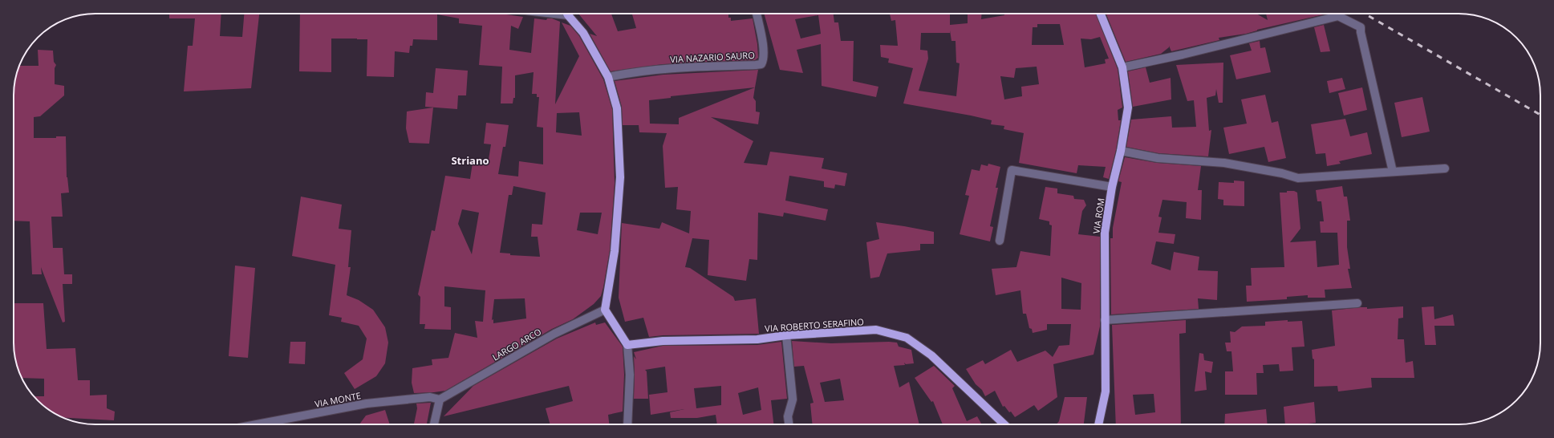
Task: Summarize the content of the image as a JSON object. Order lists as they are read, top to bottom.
{
  "streets": {
    "main road": ["VIA ROM", "VIA ROBERTO SERAFINO"],
    "street": ["VIA NAZARIO SAURO", "LARGO ARCO", "VIA MONTE"]
  },
  "crossings": [
    ["LARGO ARCO", "VIA MONTE"]
  ],
  "districts": ["Striano"]
}
